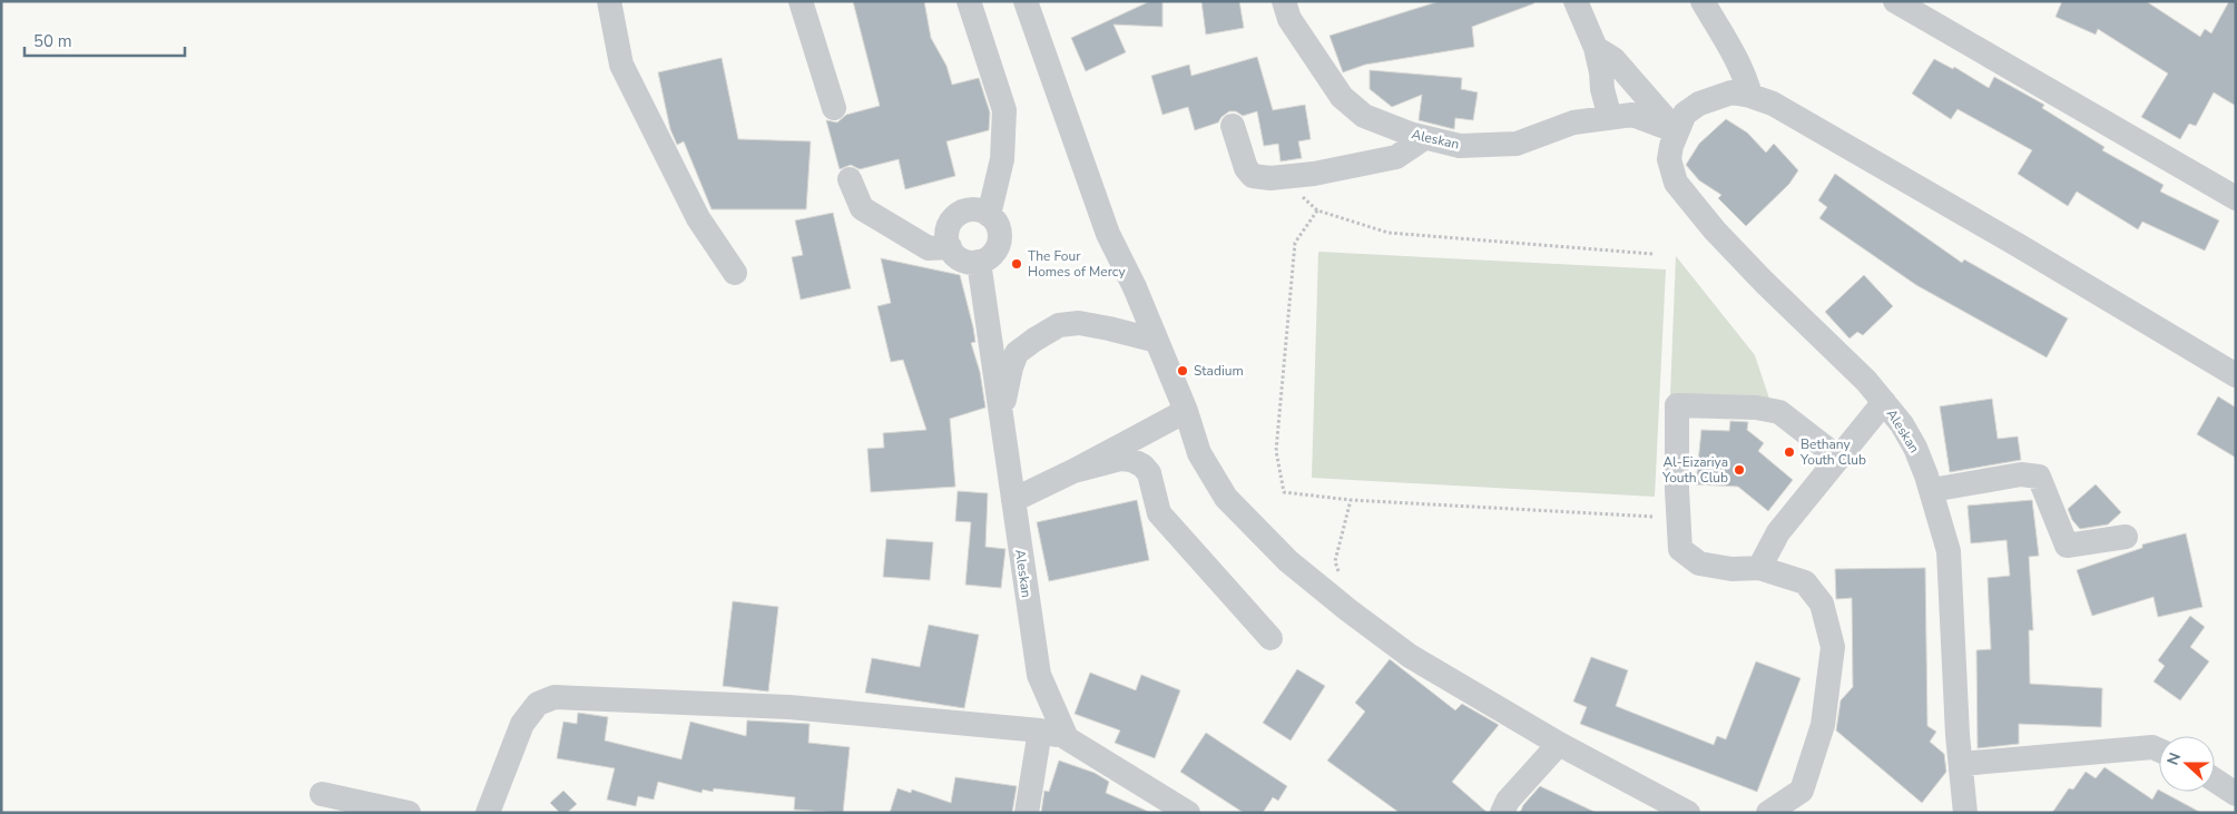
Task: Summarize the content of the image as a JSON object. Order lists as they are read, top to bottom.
{
  "streets": {
    "street": ["Aleskan"]
  },
  "places": [
    "The Four Homes of Mercy",
    "Stadium",
    "Bethany Youth Club",
    "Al-Eizariya Youth Club"
  ],
  "scale_bar": "50 m",
  "north": "left"
}
